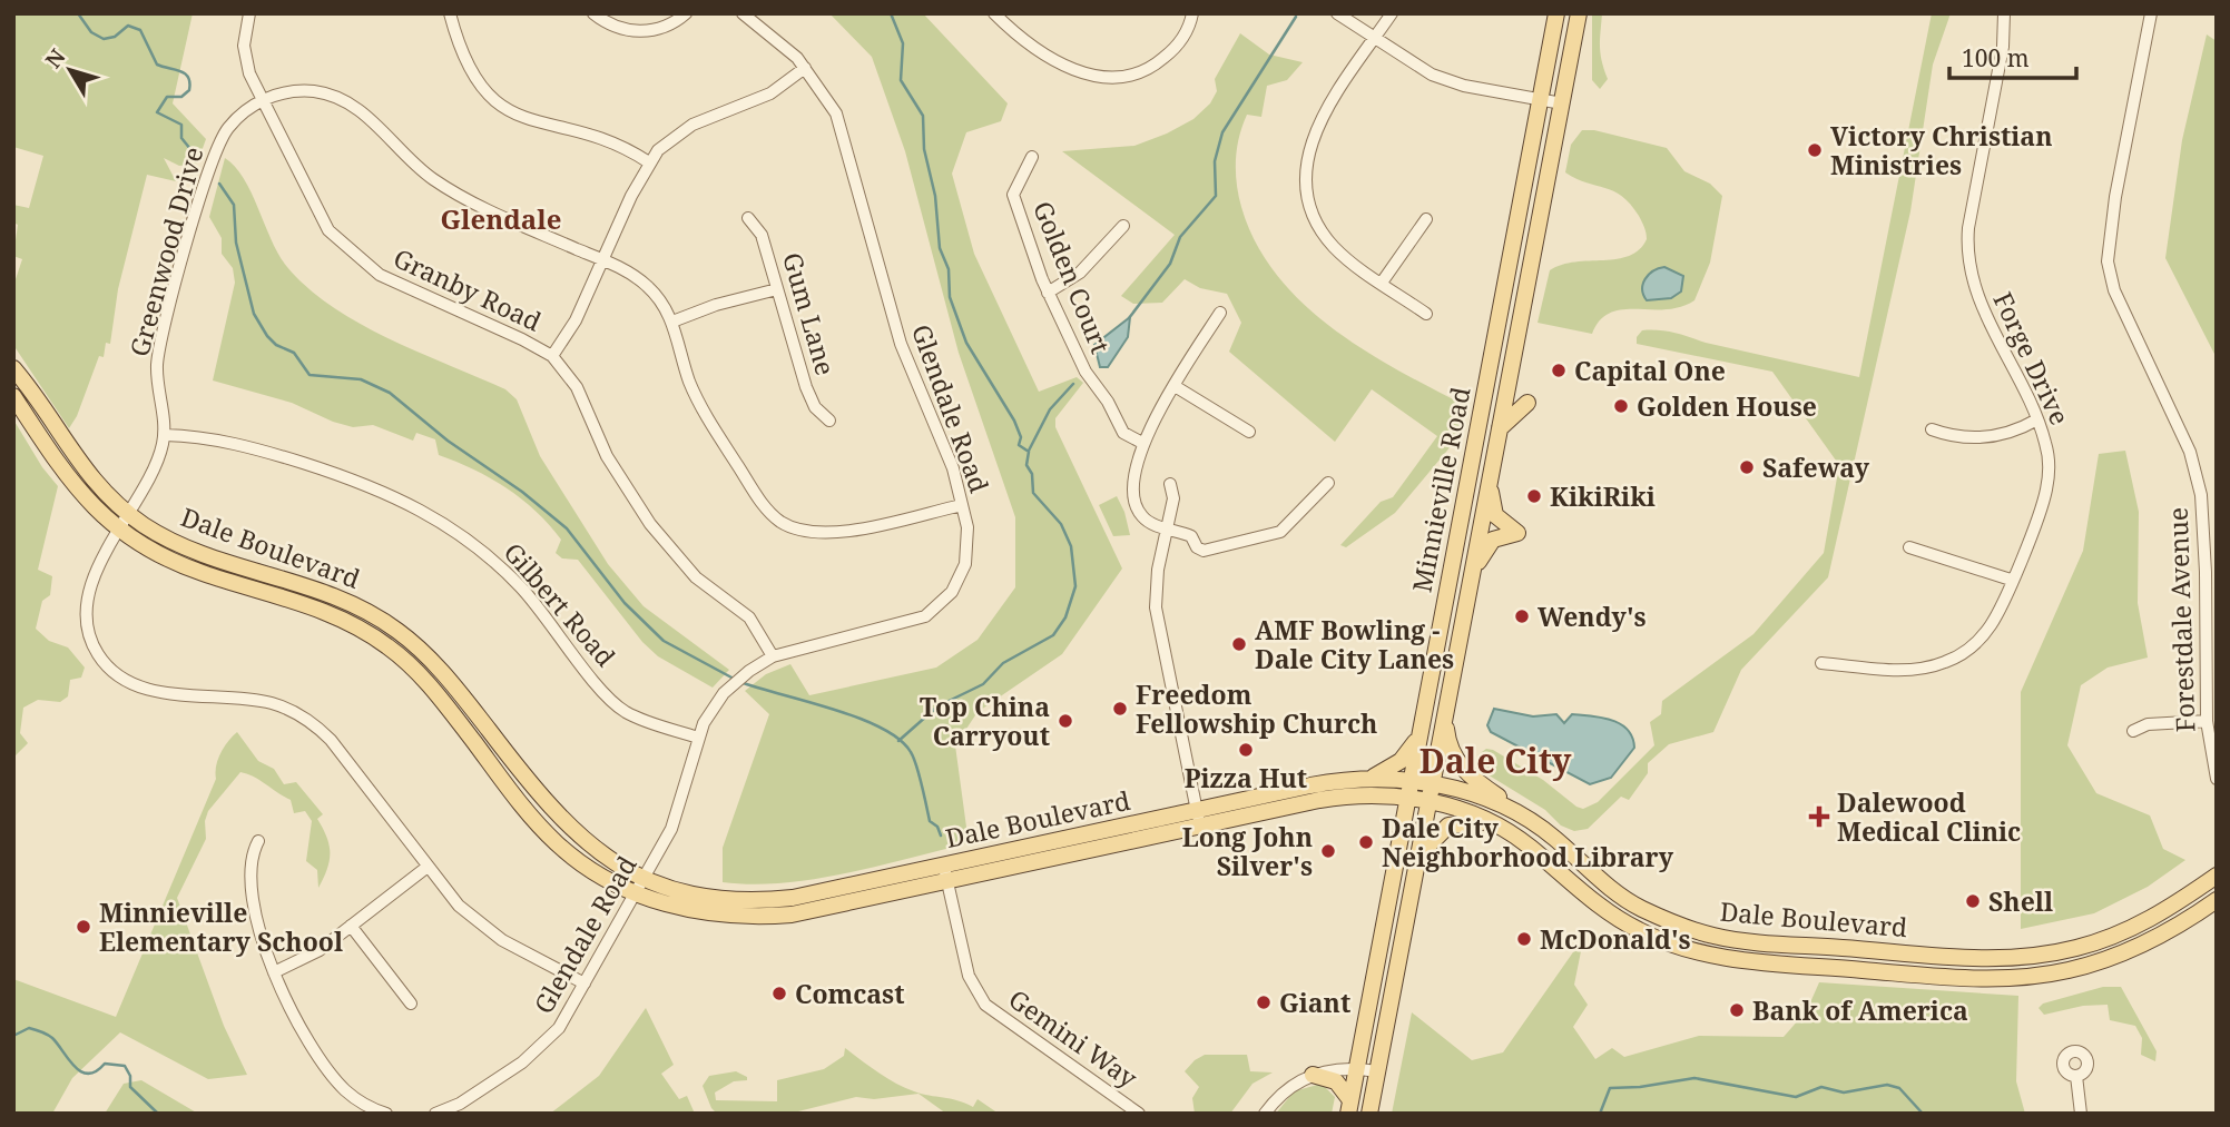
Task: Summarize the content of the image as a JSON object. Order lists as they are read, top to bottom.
{
  "streets": {
    "main road": ["Minnieville Road", "Dale Boulevard"],
    "street": [
      "Greenwood Drive",
      "Golden Court",
      "Granby Road",
      "Gum Lane",
      "Forge Drive",
      "Glendale Road",
      "Gilbert Road",
      "Forestdale Avenue",
      "Gemini Way"
    ]
  },
  "crossings": [
    ["Greenwood Drive", "Granby Road"],
    ["Greenwood Drive", "Glendale Road"],
    ["Greenwood Drive", "Dale Boulevard"],
    ["Greenwood Drive", "Gilbert Road"],
    ["Granby Road", "Glendale Road"],
    ["Glendale Road", "Dale Boulevard"],
    ["Glendale Road", "Gilbert Road"],
    ["Minnieville Road", "Dale Boulevard"],
    ["Dale Boulevard", "Gemini Way"]
  ],
  "districts": ["Glendale", "Dale City"],
  "places": {
    "other": [
      "Victory Christian Ministries",
      "Capital One",
      "Golden House",
      "Safeway",
      "KikiRiki",
      "Wendy's",
      "AMF Bowling - Dale City Lanes",
      "Freedom Fellowship Church",
      "Top China Carryout",
      "Pizza Hut",
      "Dale City Neighborhood Library",
      "Long John Silver's",
      "Shell",
      "Minnieville Elementary School",
      "McDonald's",
      "Comcast",
      "Giant",
      "Bank of America"
    ],
    "health": ["Dalewood Medical Clinic"]
  },
  "scale_bar": "100 m",
  "north": "top left"
}
